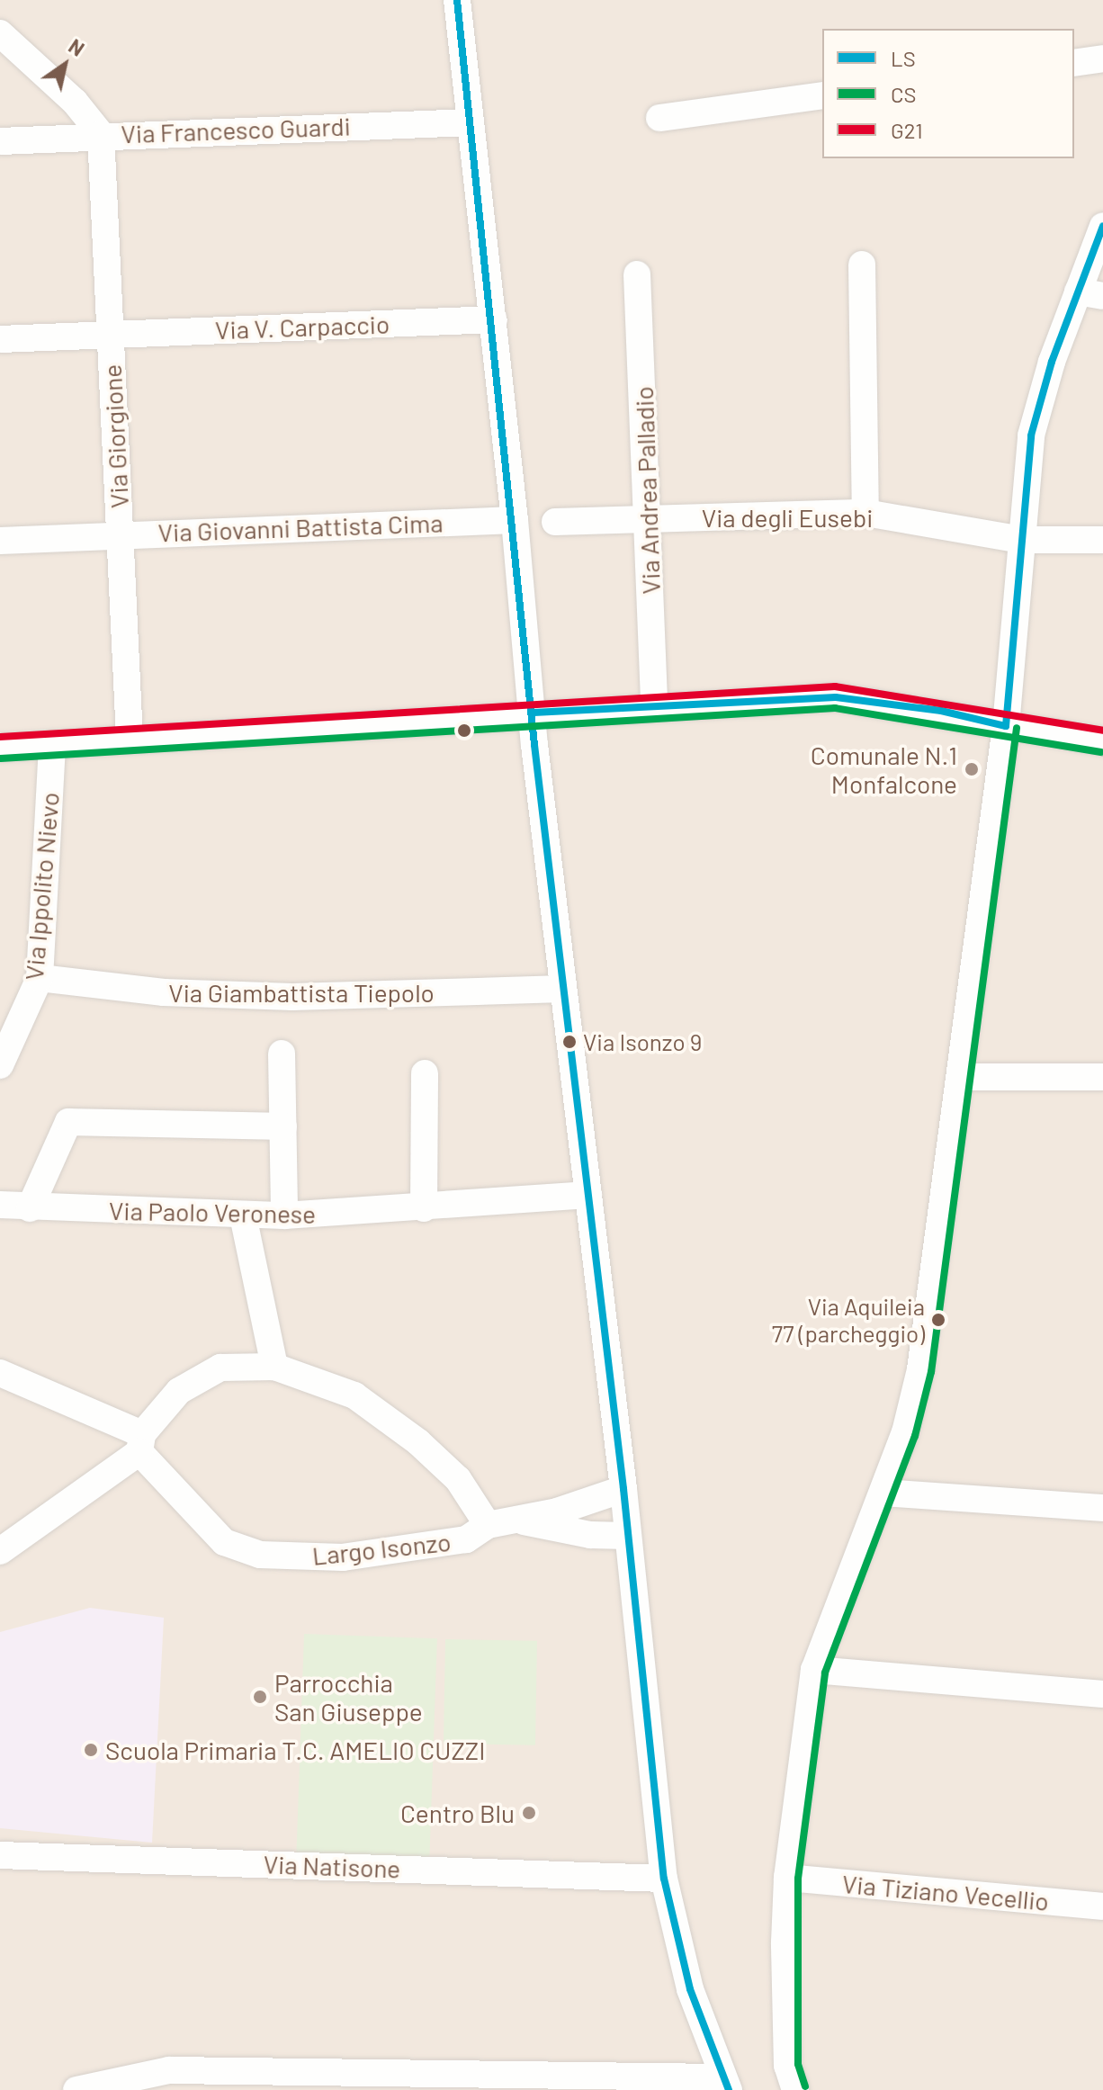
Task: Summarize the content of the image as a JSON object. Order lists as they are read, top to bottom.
{
  "streets": {
    "street": [
      "Via Francesco Guardi",
      "Via V. Carpaccio",
      "Via Giorgione",
      "Via Andrea Palladio",
      "Via degli Eusebi",
      "Via Giovanni Battista Cima",
      "Via Ippolito Nievo",
      "Via Giambattista Tiepolo",
      "Via Paolo Veronese",
      "Largo Isonzo",
      "Via Natisone",
      "Via Tiziano Vecellio"
    ]
  },
  "crossings": [
    ["Via Francesco Guardi", "Via Giorgione"],
    ["Via V. Carpaccio", "Via Giorgione"],
    ["Via Giorgione", "Via Giovanni Battista Cima"],
    ["Via Andrea Palladio", "Via degli Eusebi"],
    ["Via Ippolito Nievo", "Via Giambattista Tiepolo"]
  ],
  "places": [
    "Comunale N.1 Monfalcone",
    "Via Isonzo 9",
    "Via Aquileia 77 (parcheggio)",
    "Parrocchia San Giuseppe",
    "Scuola Primaria T.C. AMELIO CUZZI",
    "Centro Blu"
  ],
  "lines": ["transit line LS", "transit line G21", "transit line CS"],
  "legend": ["LS", "CS", "G21"],
  "north": "top right"
}
